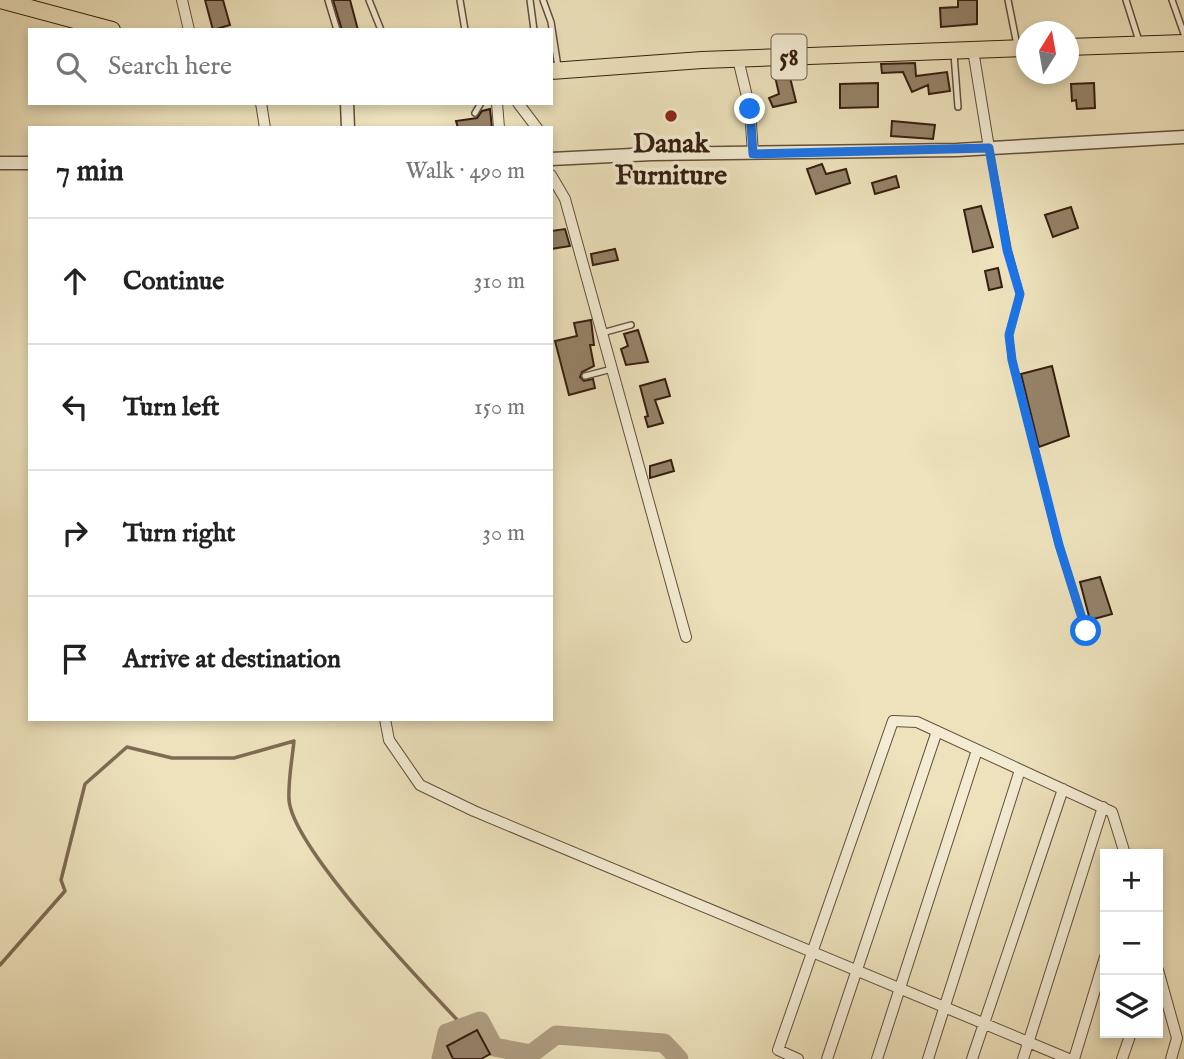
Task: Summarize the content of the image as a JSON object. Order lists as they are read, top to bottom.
{
  "streets": {
    "highway": ["58"]
  },
  "places": ["Danak Furniture"],
  "north": "top",
  "page": {
    "search": "Search here",
    "heading": ["7 min", "Walk · 490 m"],
    "list": [
      ["Continue", "310 m"],
      ["Turn left", "150 m"],
      ["Turn right", "30 m"],
      "Arrive at destination"
    ],
    "map_buttons": ["+", "−"]
  }
}
